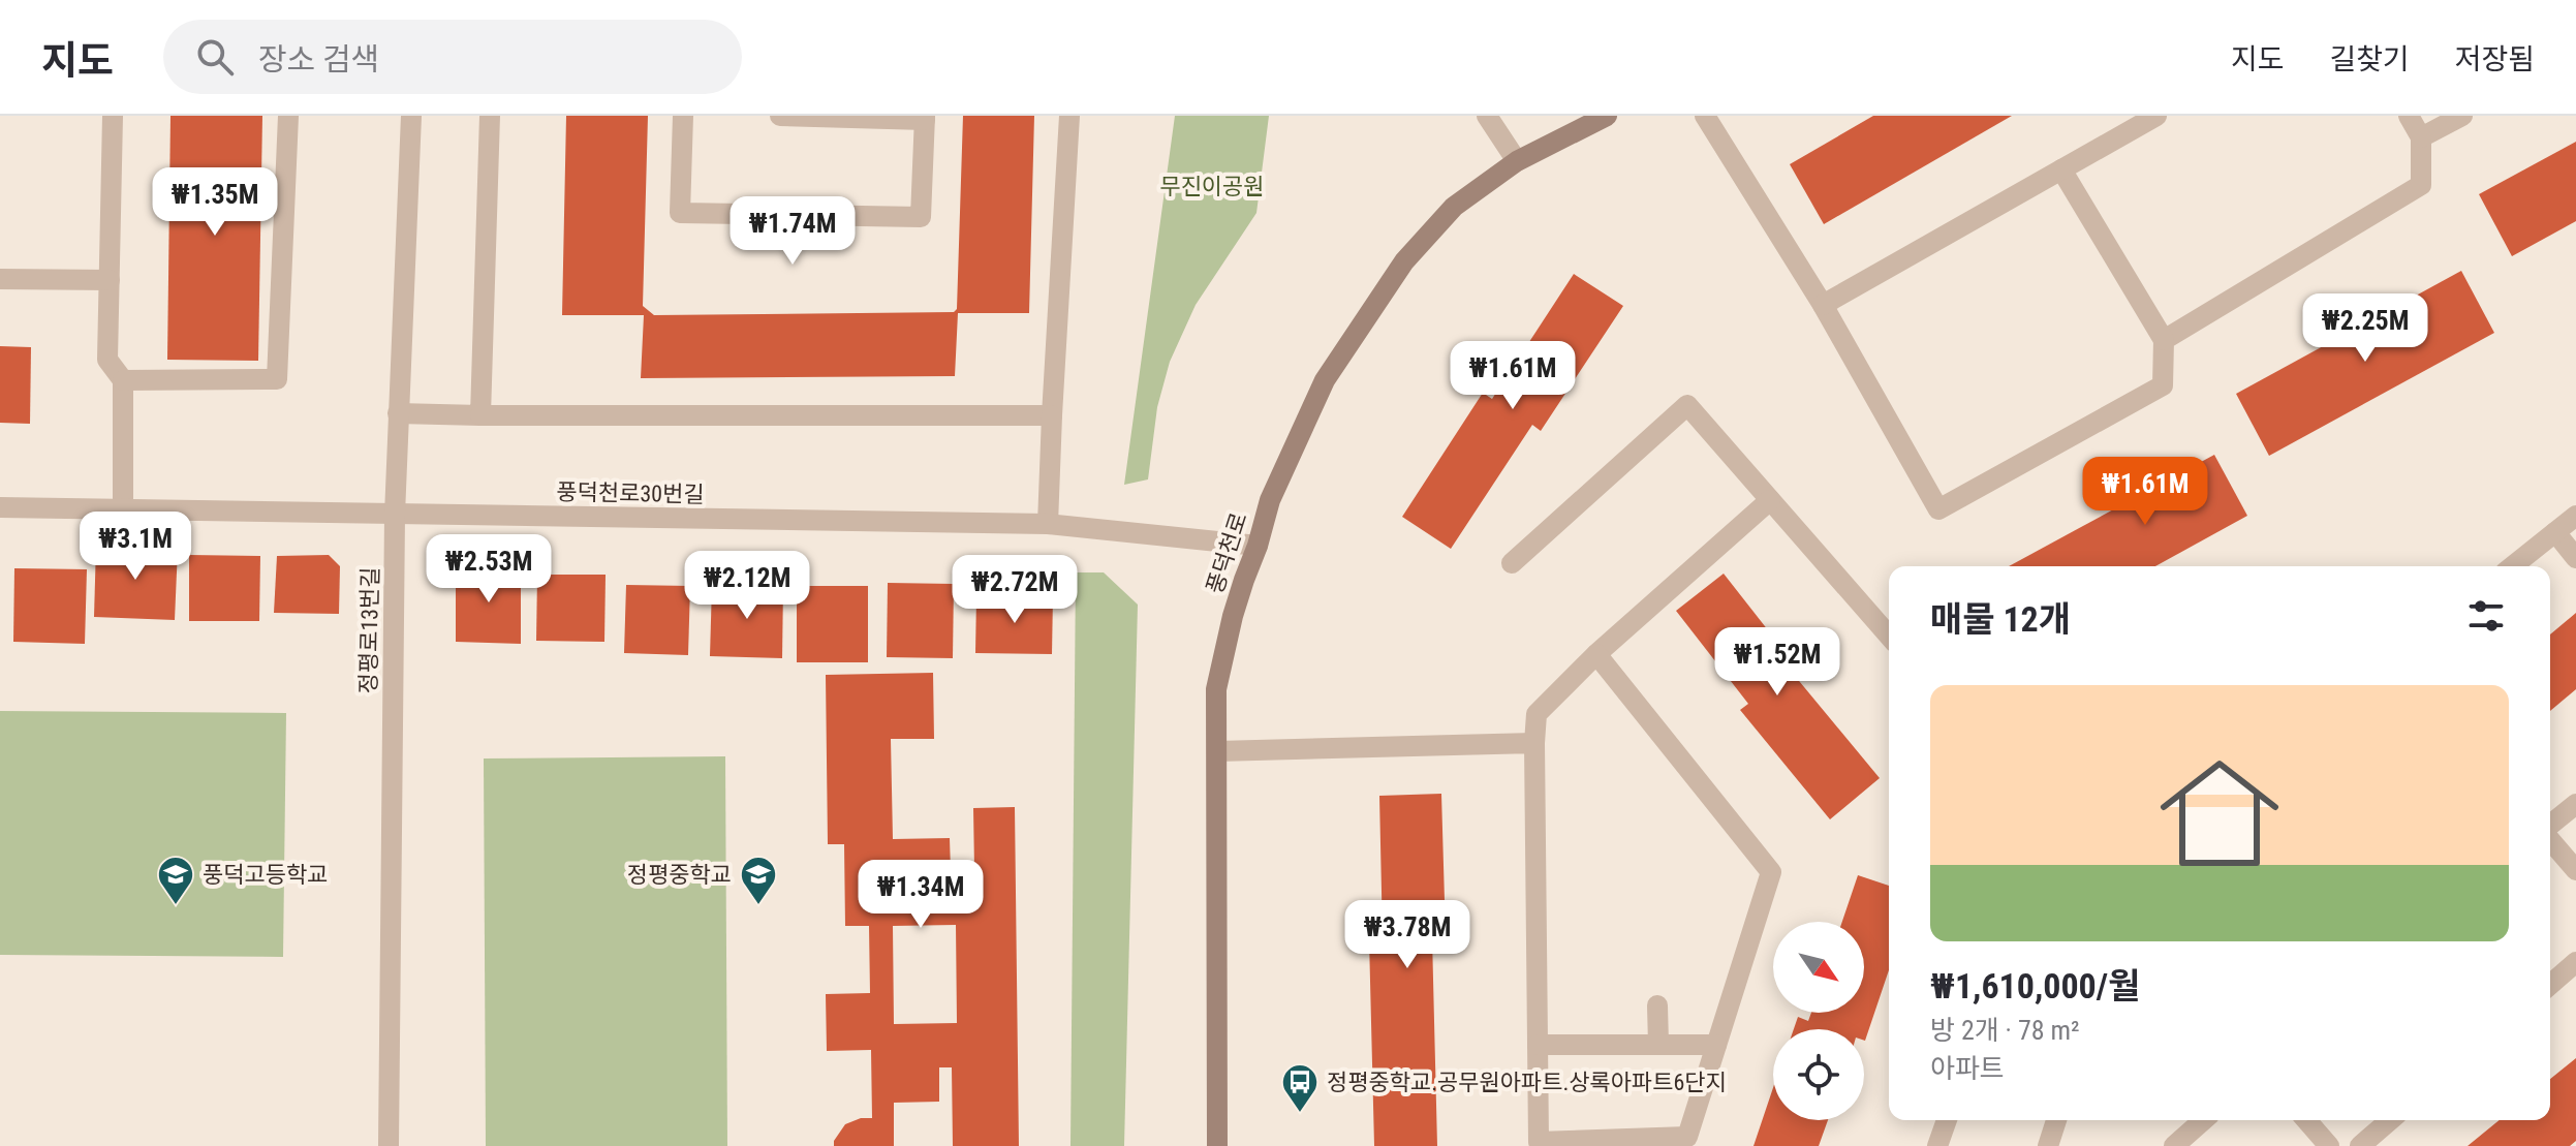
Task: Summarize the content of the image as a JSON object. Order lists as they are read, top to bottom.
{
  "streets": {
    "main road": ["풍덕천로"],
    "street": ["풍덕천로30번길", "정평로13번길"]
  },
  "crossings": [
    ["풍덕천로30번길", "풍덕천로"],
    ["풍덕천로30번길", "정평로13번길"]
  ],
  "parks": ["무진이공원"],
  "places": {
    "school or university": ["풍덕고등학교", "정평중학교"],
    "bus stop": ["정평중학교.공무원아파트.상록아파트6단지"]
  },
  "north": "bottom right",
  "page": {
    "header": "지도",
    "search": "장소 검색",
    "nav": ["지도", "길찾기", "저장됨"],
    "price": [
      "₩1.35M",
      "₩1.74M",
      "₩2.25M",
      "₩1.61M",
      "₩1.61M",
      "₩3.1M",
      "₩2.53M",
      "₩2.12M",
      "₩2.72M",
      "₩1.52M",
      "₩1.34M",
      "₩3.78M"
    ],
    "heading": "매물 12개",
    "list": [
      {
        "name": "₩1,610,000/월",
        "note": "방 2개 · 78 m² · 아파트"
      }
    ]
  }
}
